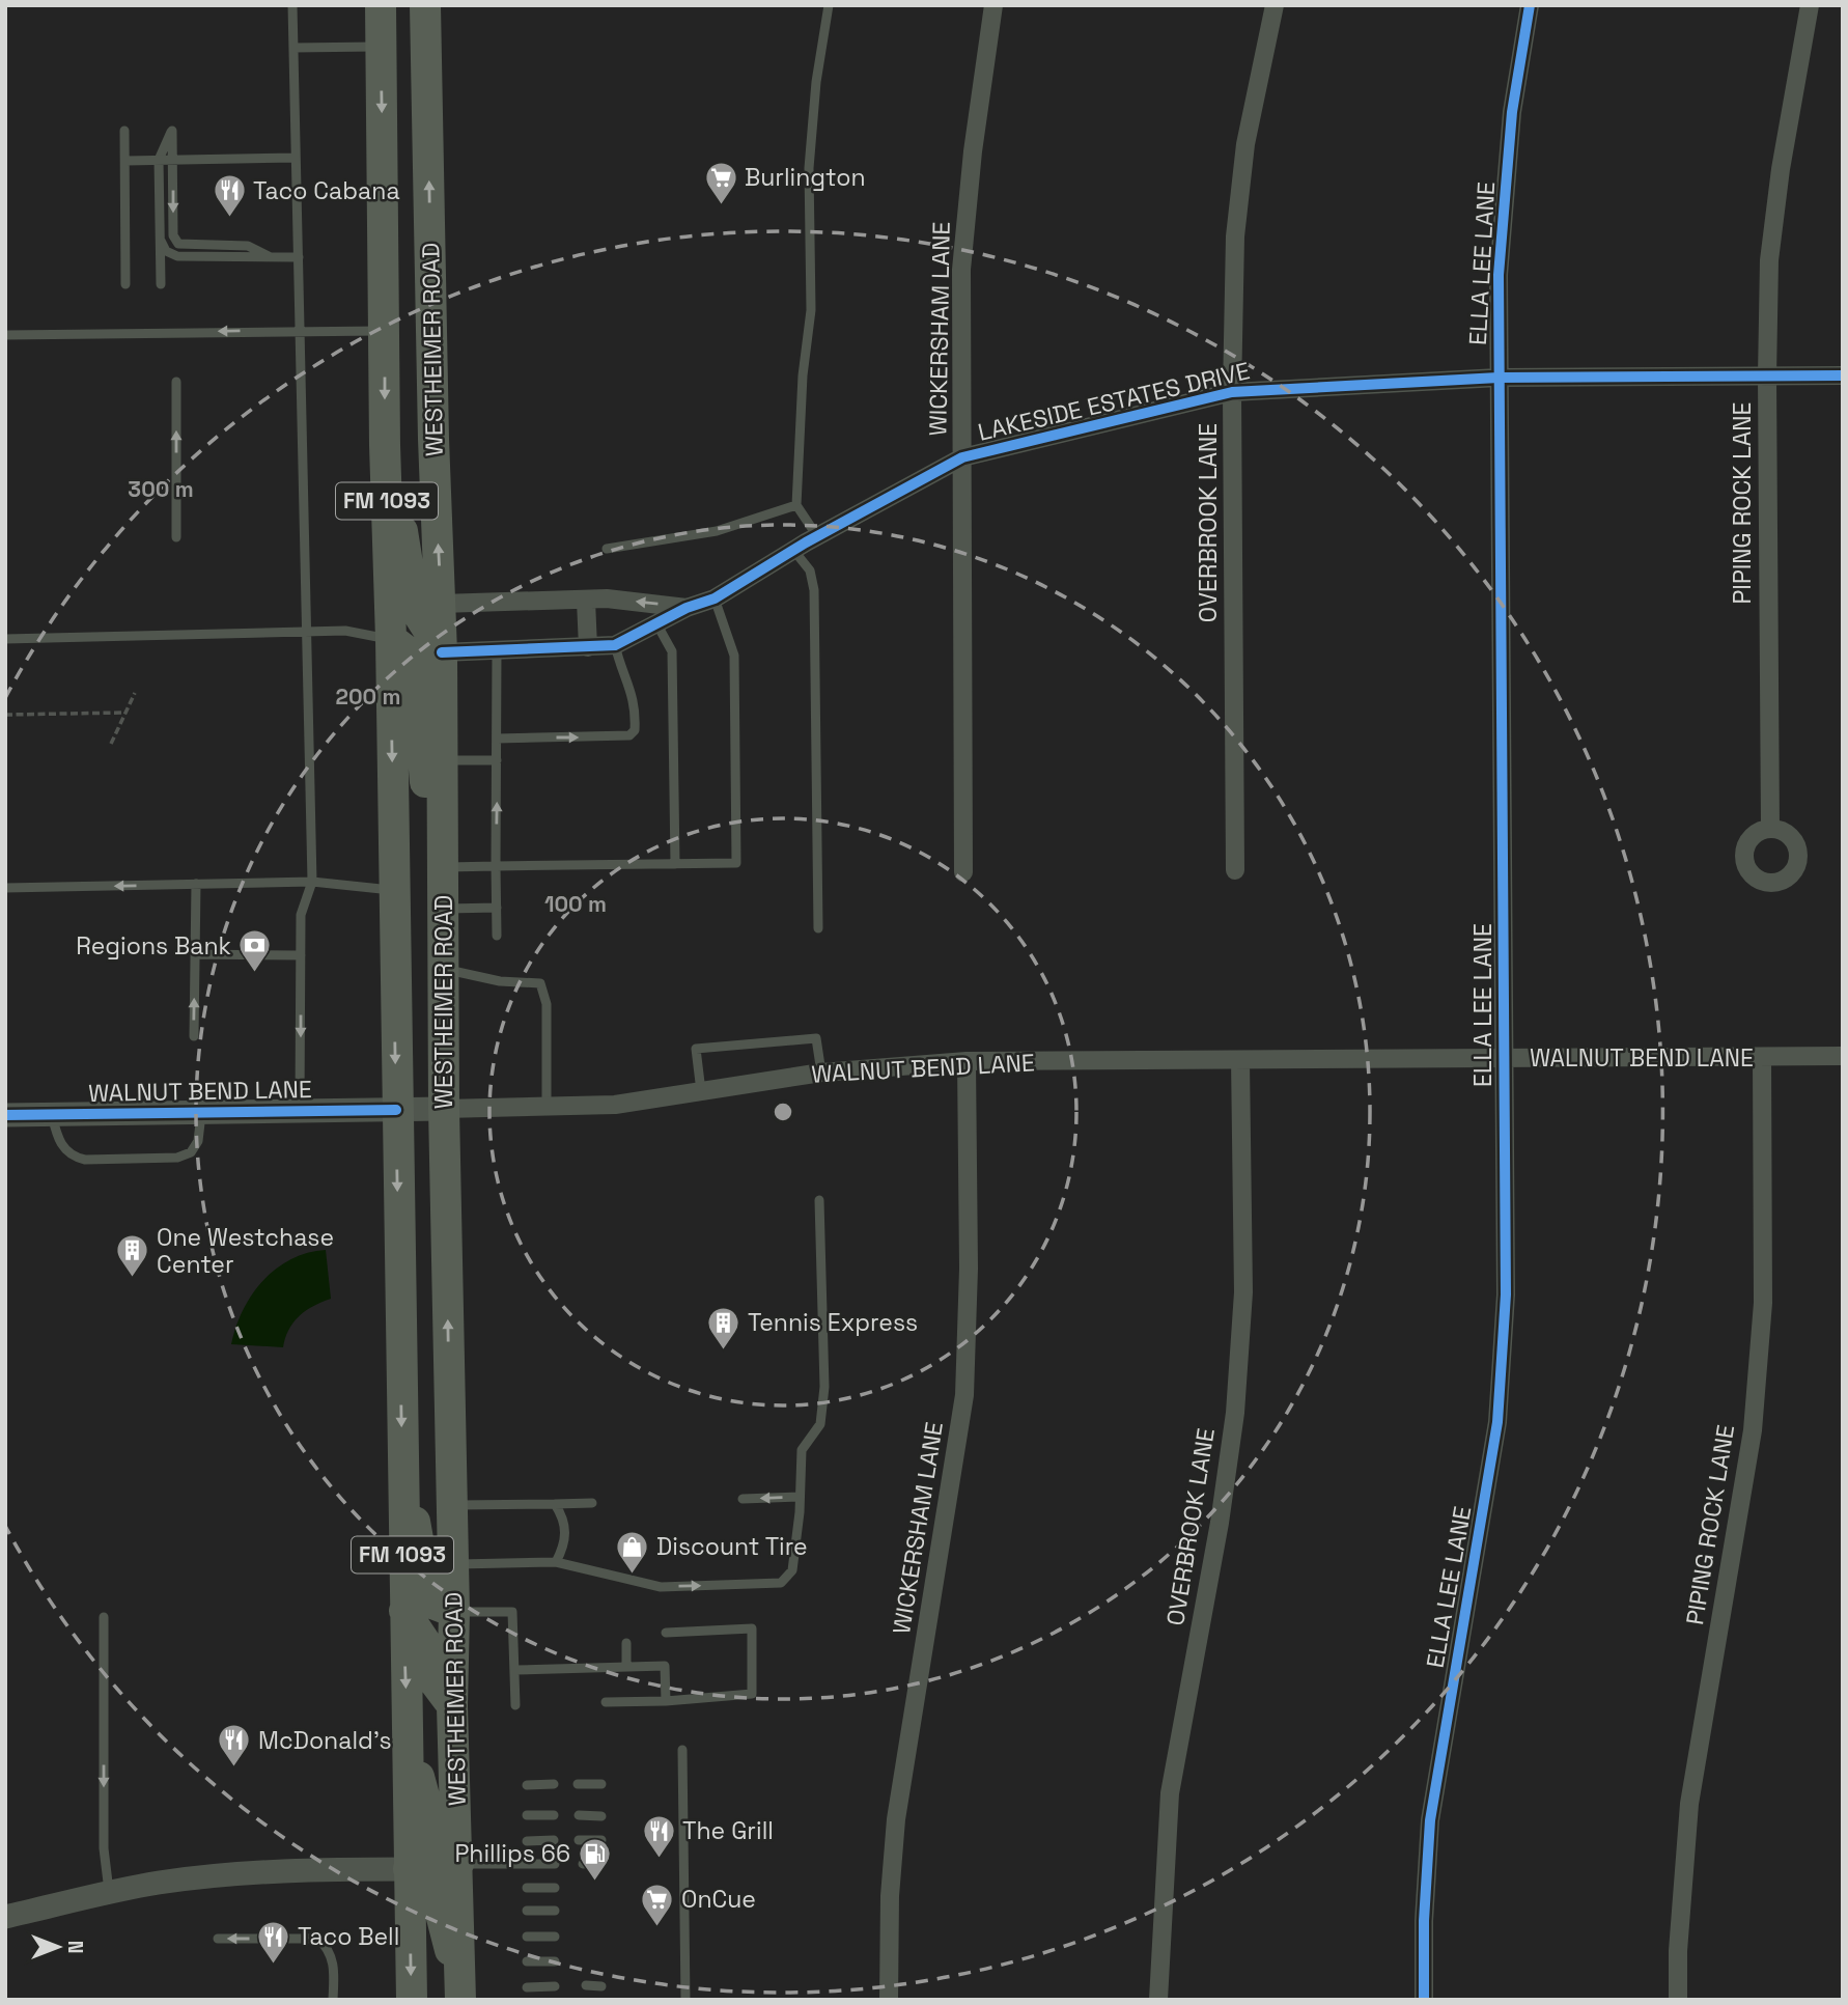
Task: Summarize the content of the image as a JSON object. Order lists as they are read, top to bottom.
{
  "streets": {
    "main road": ["WESTHEIMER ROAD", "FM 1093"],
    "street": [
      "ELLA LEE LANE",
      "WICKERSHAM LANE",
      "LAKESIDE ESTATES DRIVE",
      "PIPING ROCK LANE",
      "OVERBROOK LANE",
      "WALNUT BEND LANE"
    ]
  },
  "crossings": [
    ["ELLA LEE LANE", "LAKESIDE ESTATES DRIVE"],
    ["ELLA LEE LANE", "WALNUT BEND LANE"],
    ["WICKERSHAM LANE", "LAKESIDE ESTATES DRIVE"],
    ["WICKERSHAM LANE", "WALNUT BEND LANE"],
    ["WESTHEIMER ROAD", "LAKESIDE ESTATES DRIVE"],
    ["WESTHEIMER ROAD", "WALNUT BEND LANE"],
    ["LAKESIDE ESTATES DRIVE", "PIPING ROCK LANE"],
    ["LAKESIDE ESTATES DRIVE", "OVERBROOK LANE"],
    ["PIPING ROCK LANE", "WALNUT BEND LANE"],
    ["OVERBROOK LANE", "WALNUT BEND LANE"]
  ],
  "places": {
    "supermarket": ["Burlington", "OnCue"],
    "restaurant": [
      "Taco Cabana",
      "McDonald's",
      "The Grill",
      "Taco Bell"
    ],
    "bank": ["Regions Bank"],
    "building": ["One Westchase Center", "Tennis Express"],
    "shop": ["Discount Tire"],
    "fuel station": ["Phillips 66"]
  },
  "north": "right",
  "rings": ["300 m", "200 m", "100 m"]
}
